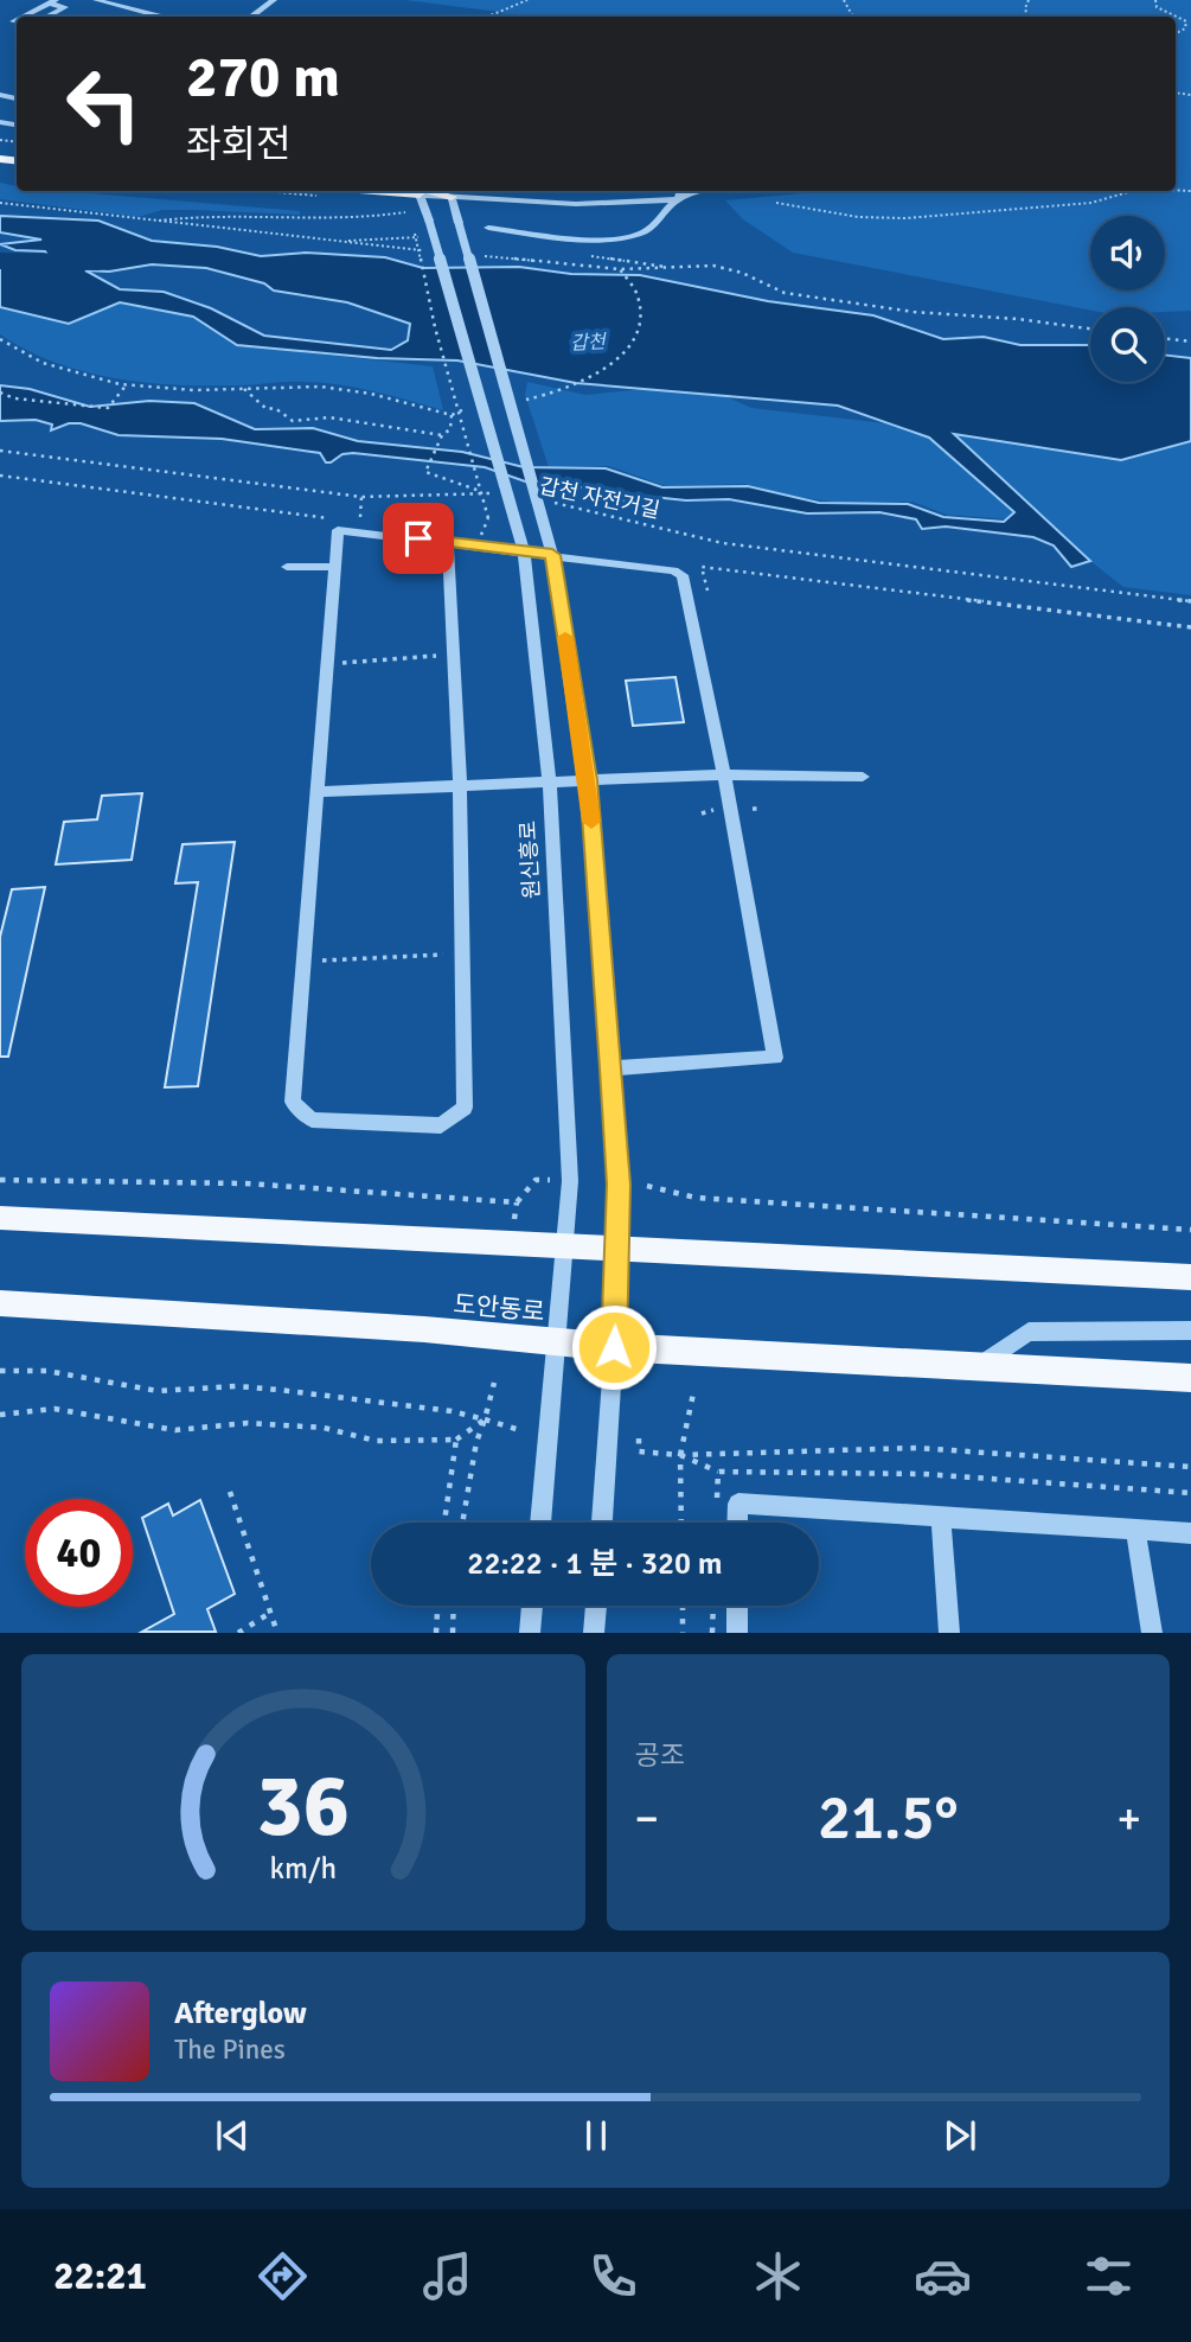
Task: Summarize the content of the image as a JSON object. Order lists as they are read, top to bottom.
{
  "streets": {
    "main road": ["도안동로"],
    "street": ["원신흥로"],
    "path": ["갑천 자전거길"]
  },
  "crossings": [
    ["원신흥로", "도안동로"]
  ],
  "water": ["갑천"],
  "page": {
    "turn": ["270 m", "좌회전"],
    "limit": "40",
    "trip": "22:22 · 1 분 · 320 m",
    "tile": "공조",
    "heat": ["−", "21.5°", "+"],
    "song": ["Afterglow", "The Pines"],
    "tabs": "22:21",
    "gauge": ["36", "km/h"]
  }
}
